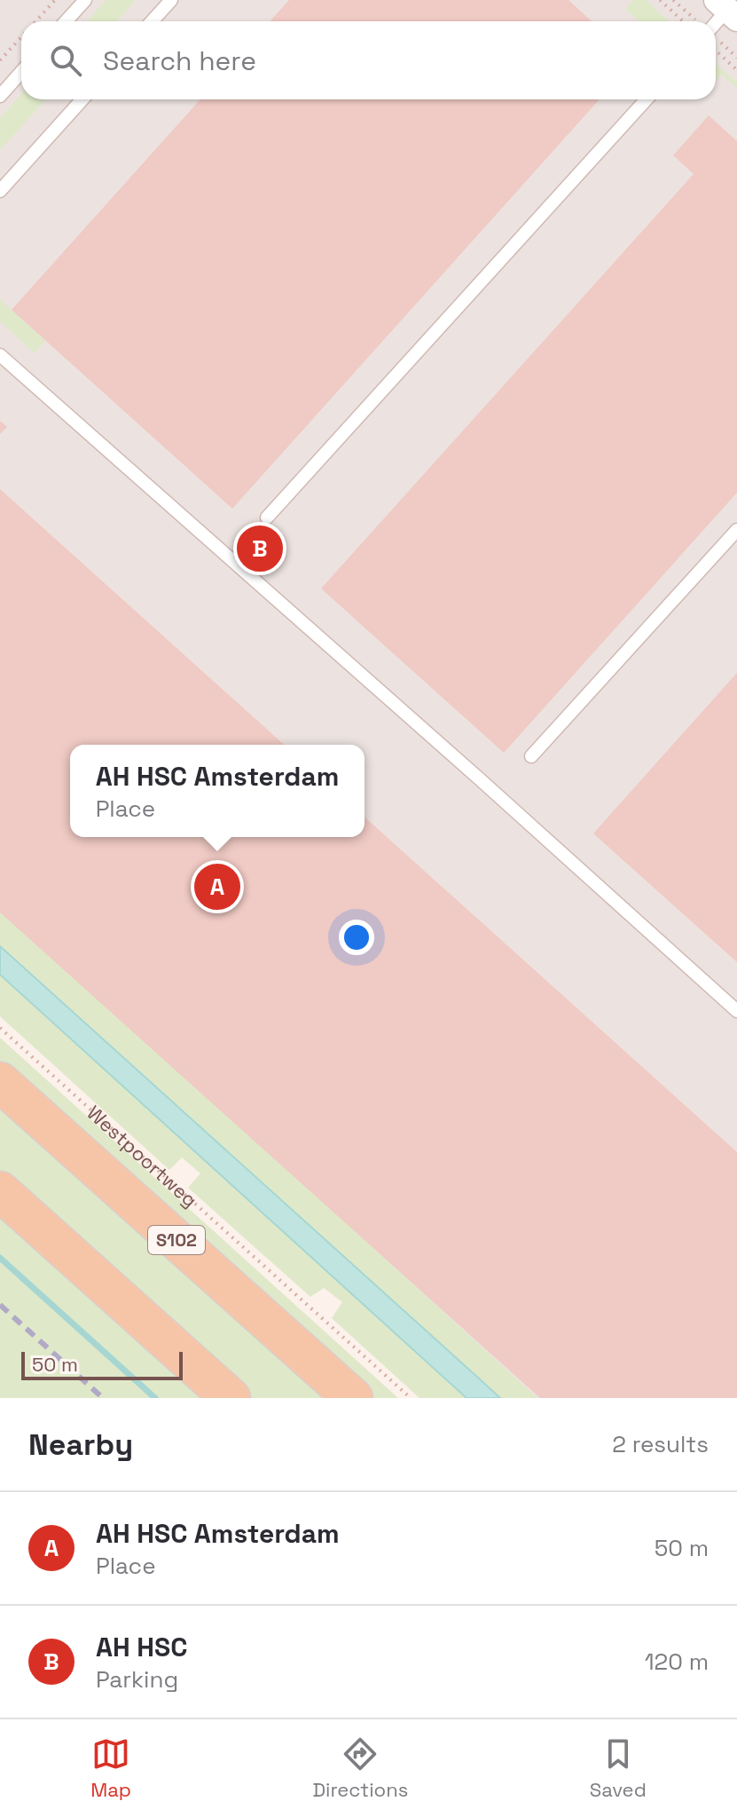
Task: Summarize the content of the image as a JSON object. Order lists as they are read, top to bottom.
{
  "streets": {
    "main road": ["Westpoortweg", "S102"]
  },
  "scale_bar": "50 m",
  "page": {
    "search": "Search here",
    "pins": ["B", "A"],
    "popup": ["AH HSC Amsterdam", "Place"],
    "scale": "50 m",
    "heading": ["Nearby", "2 results"],
    "list": [
      {
        "mark": "A",
        "name": "AH HSC Amsterdam",
        "note": "Place",
        "value": "50 m"
      },
      {
        "mark": "B",
        "name": "AH HSC",
        "note": "Parking",
        "value": "120 m"
      }
    ],
    "nav": ["Map", "Directions", "Saved"]
  }
}
